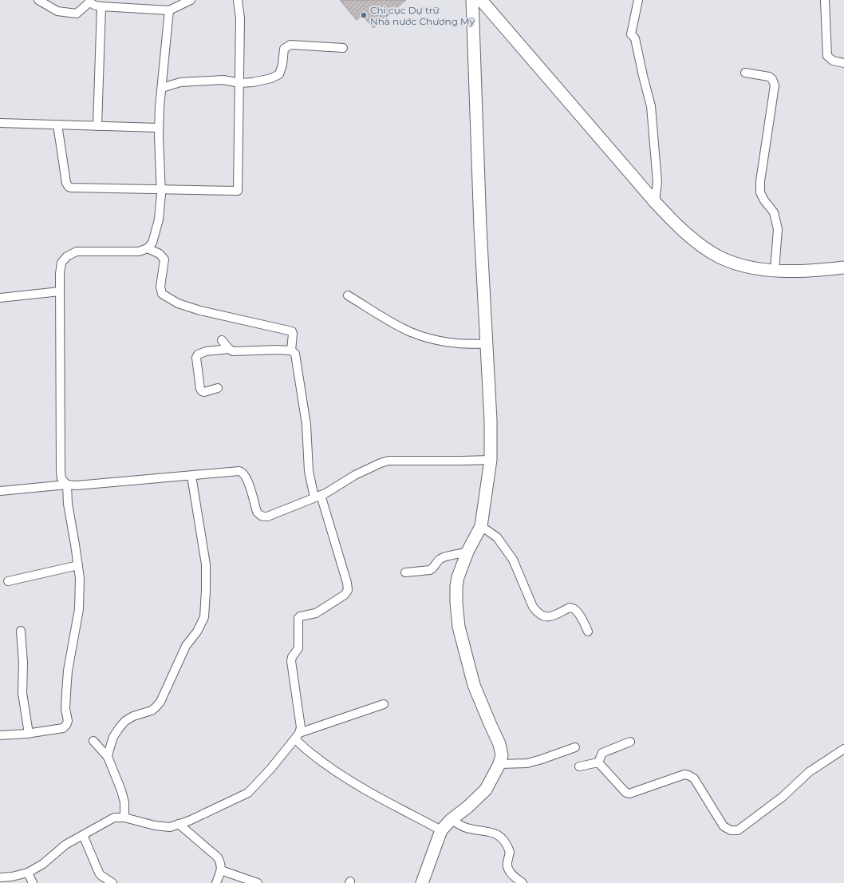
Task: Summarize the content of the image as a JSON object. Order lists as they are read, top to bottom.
{
  "places": ["Chi cục Dự trữ Nhà nước Chương Mỹ"]
}
